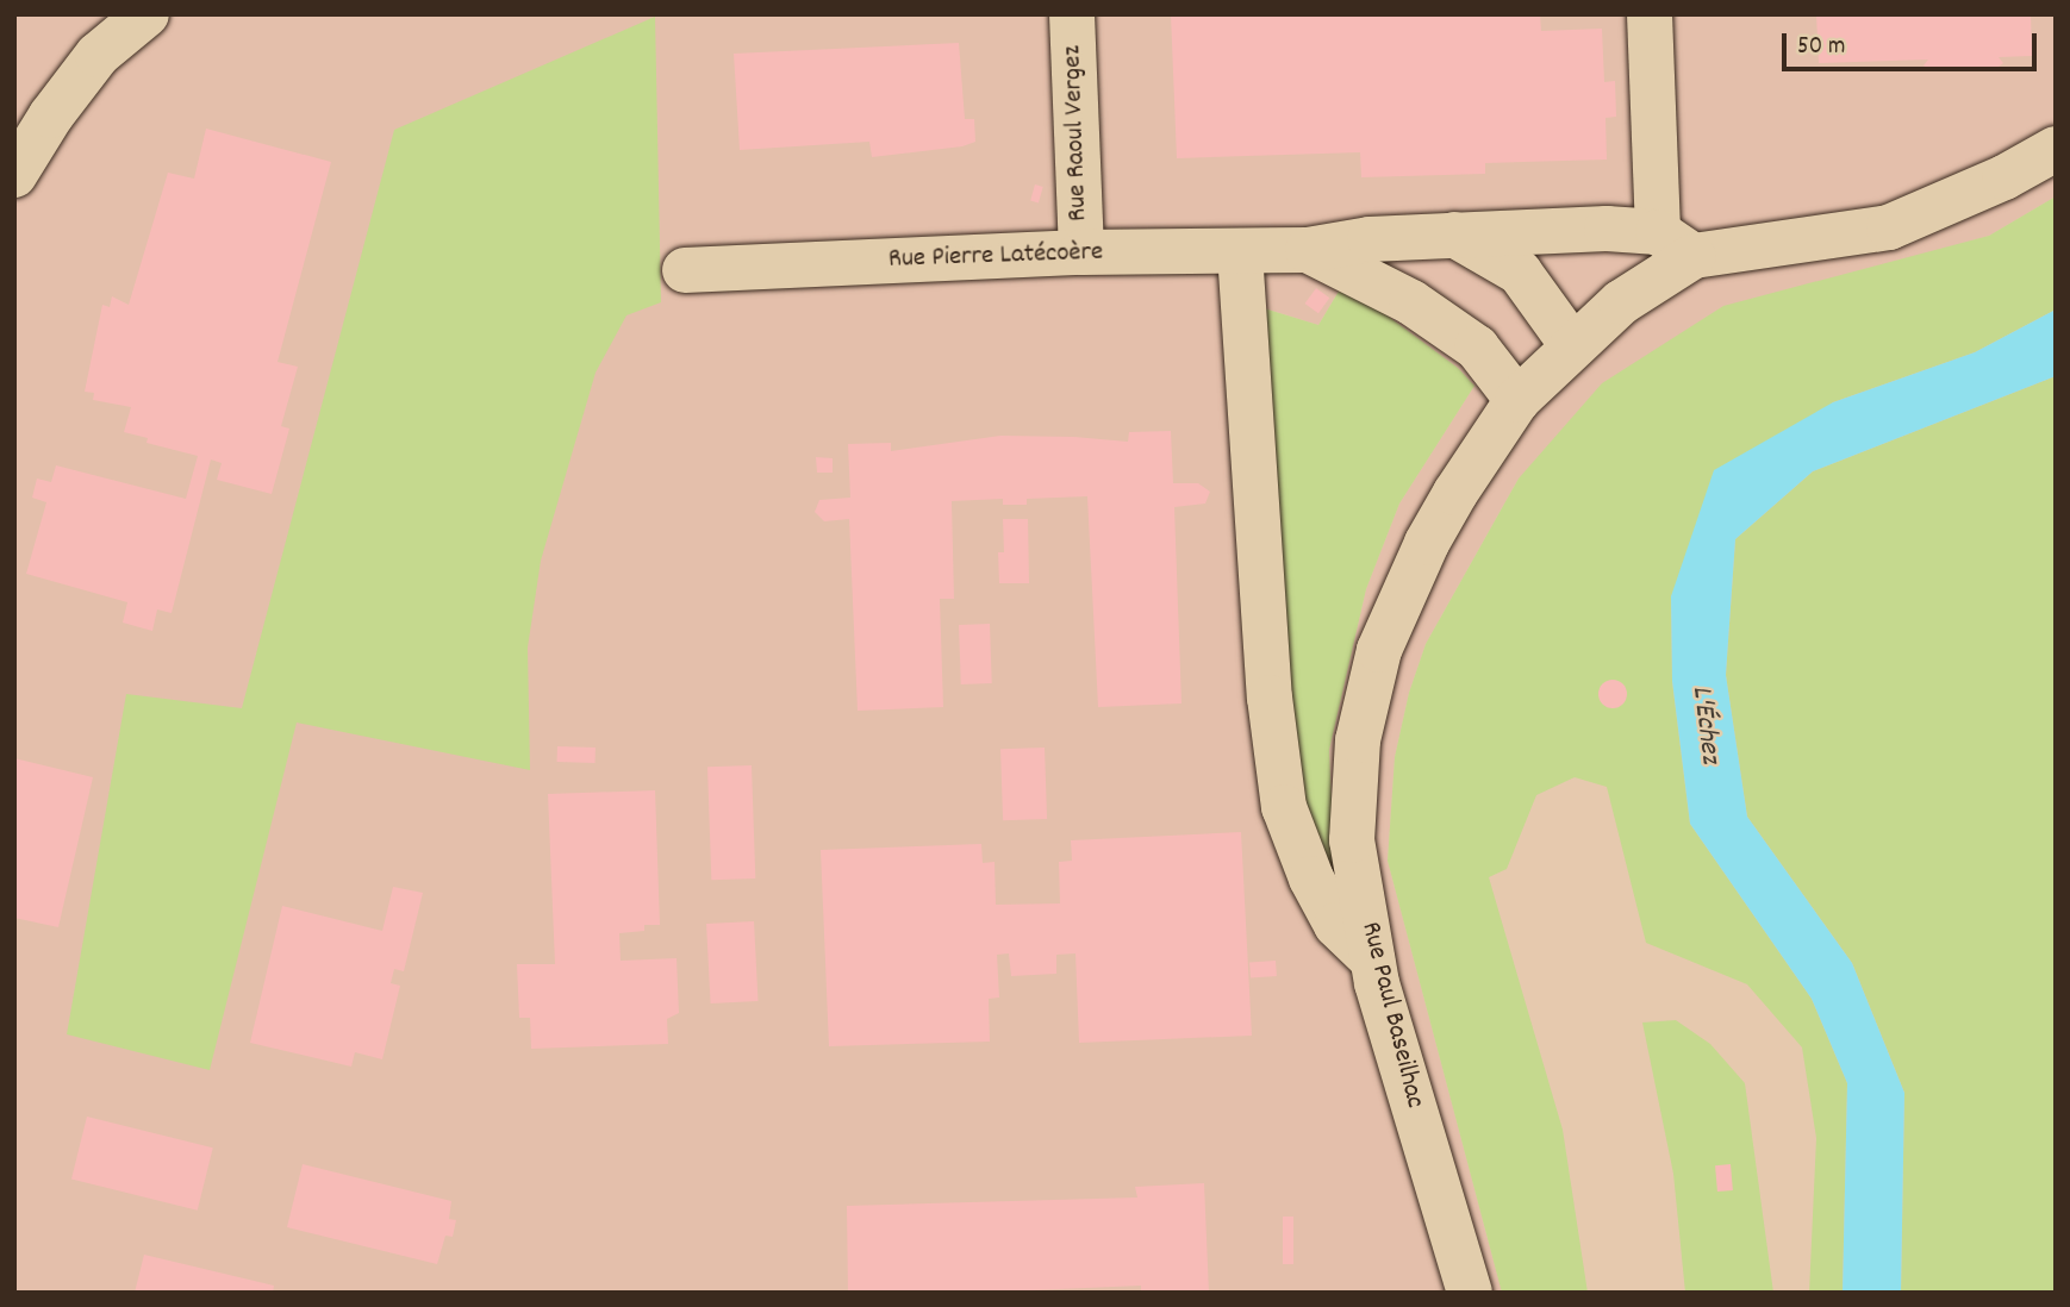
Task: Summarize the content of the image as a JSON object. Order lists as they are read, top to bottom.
{
  "streets": {
    "street": ["Rue Raoul Vergez", "Rue Pierre Latécoère", "Rue Paul Baseilhac"]
  },
  "crossings": [
    ["Rue Raoul Vergez", "Rue Pierre Latécoère"],
    ["Rue Pierre Latécoère", "Rue Paul Baseilhac"]
  ],
  "water": ["L'Échez"],
  "scale_bar": "50 m"
}
